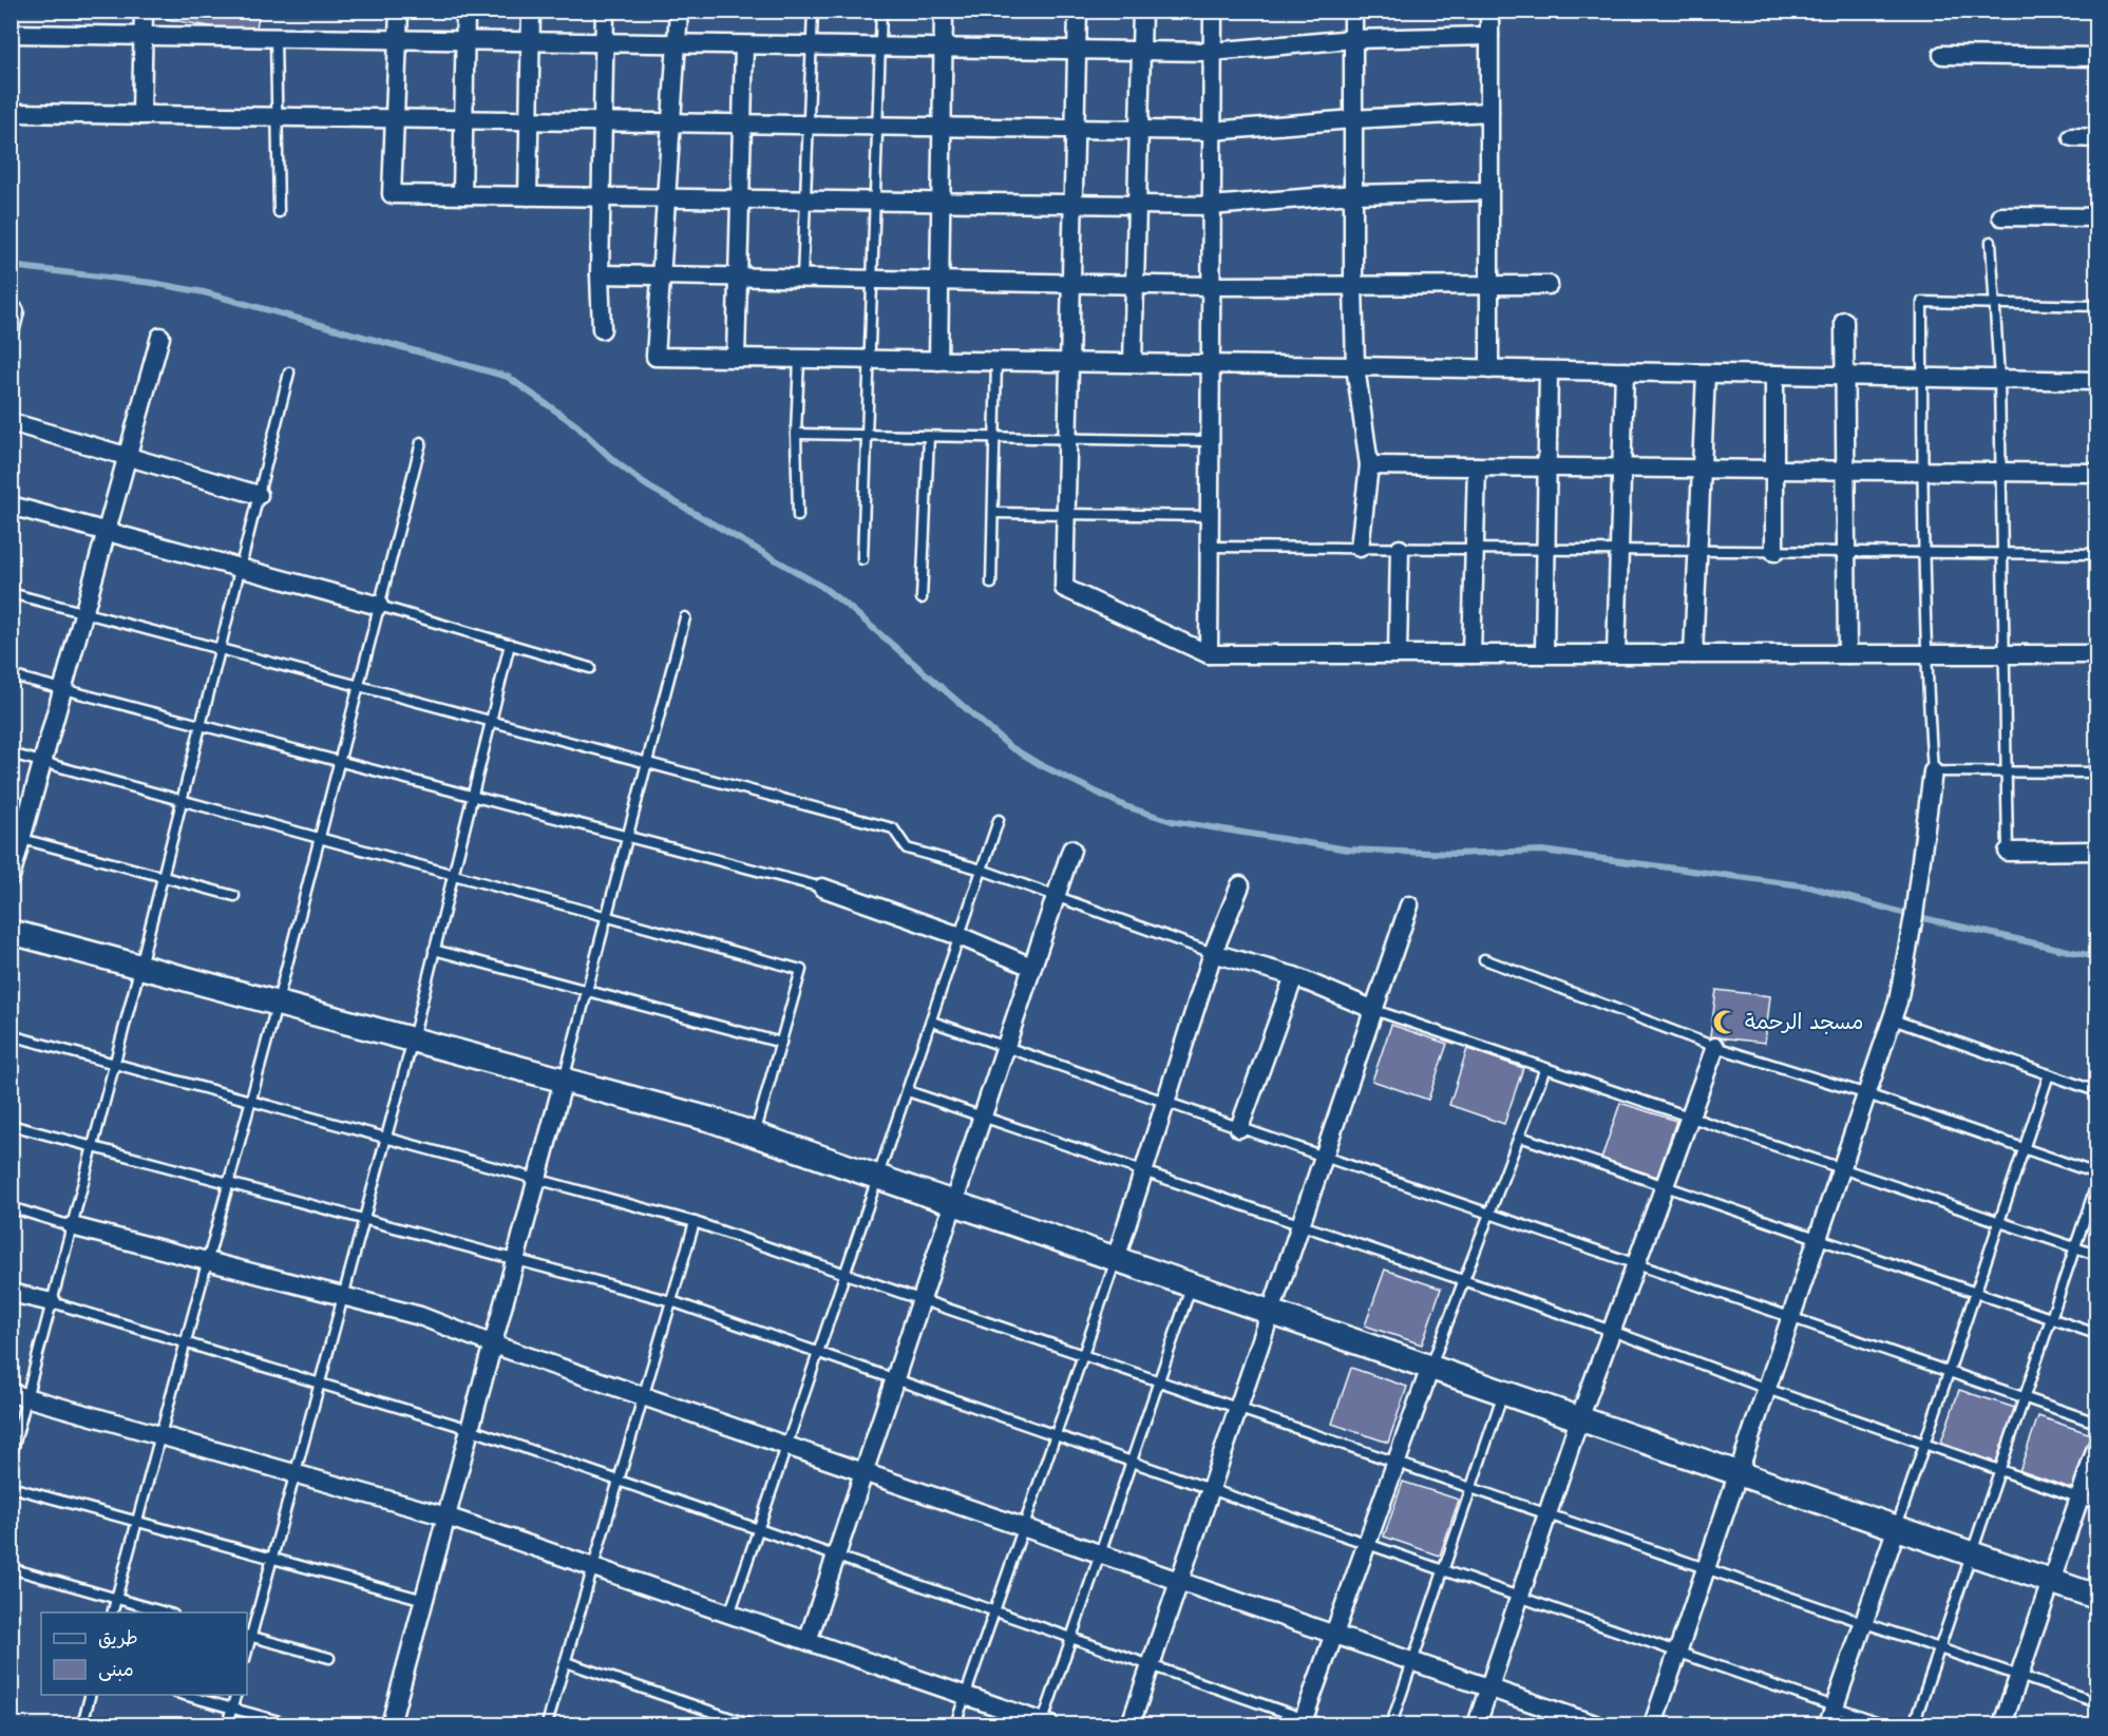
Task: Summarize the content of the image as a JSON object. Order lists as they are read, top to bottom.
{
  "places": {
    "mosque": ["مسجد الرحمة"]
  },
  "legend": ["طريق", "مبنى"]
}
